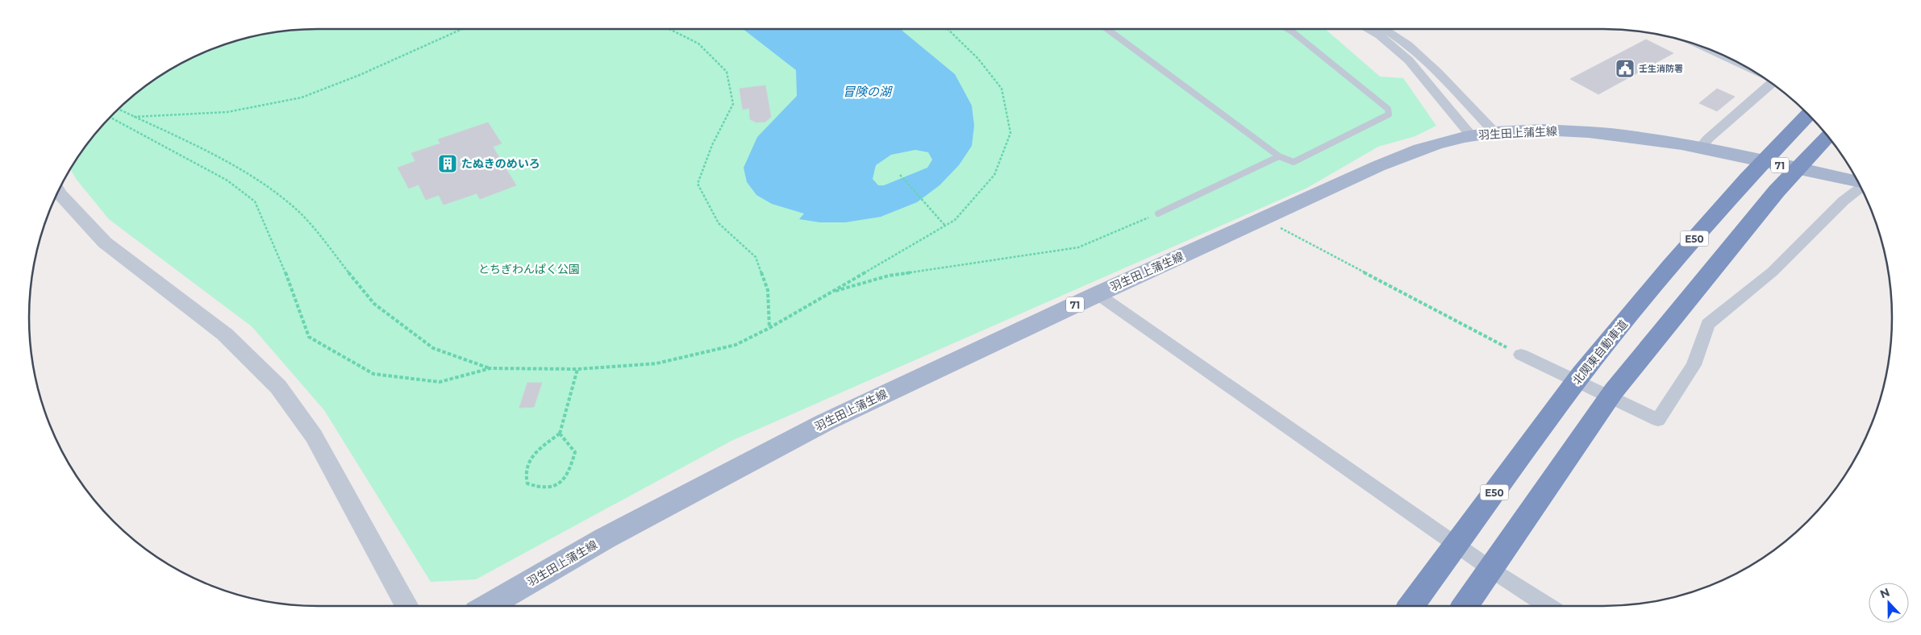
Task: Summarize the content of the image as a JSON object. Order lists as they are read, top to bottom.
{
  "streets": {
    "highway": ["E50", "北関東自動車道"],
    "main road": ["羽生田上蒲生線", "71"]
  },
  "water": ["冒険の湖"],
  "parks": ["とちぎわんぱく公園"],
  "places": {
    "public building": ["壬生消防署"],
    "building": ["たぬきのめいろ"]
  },
  "north": "top"
}
